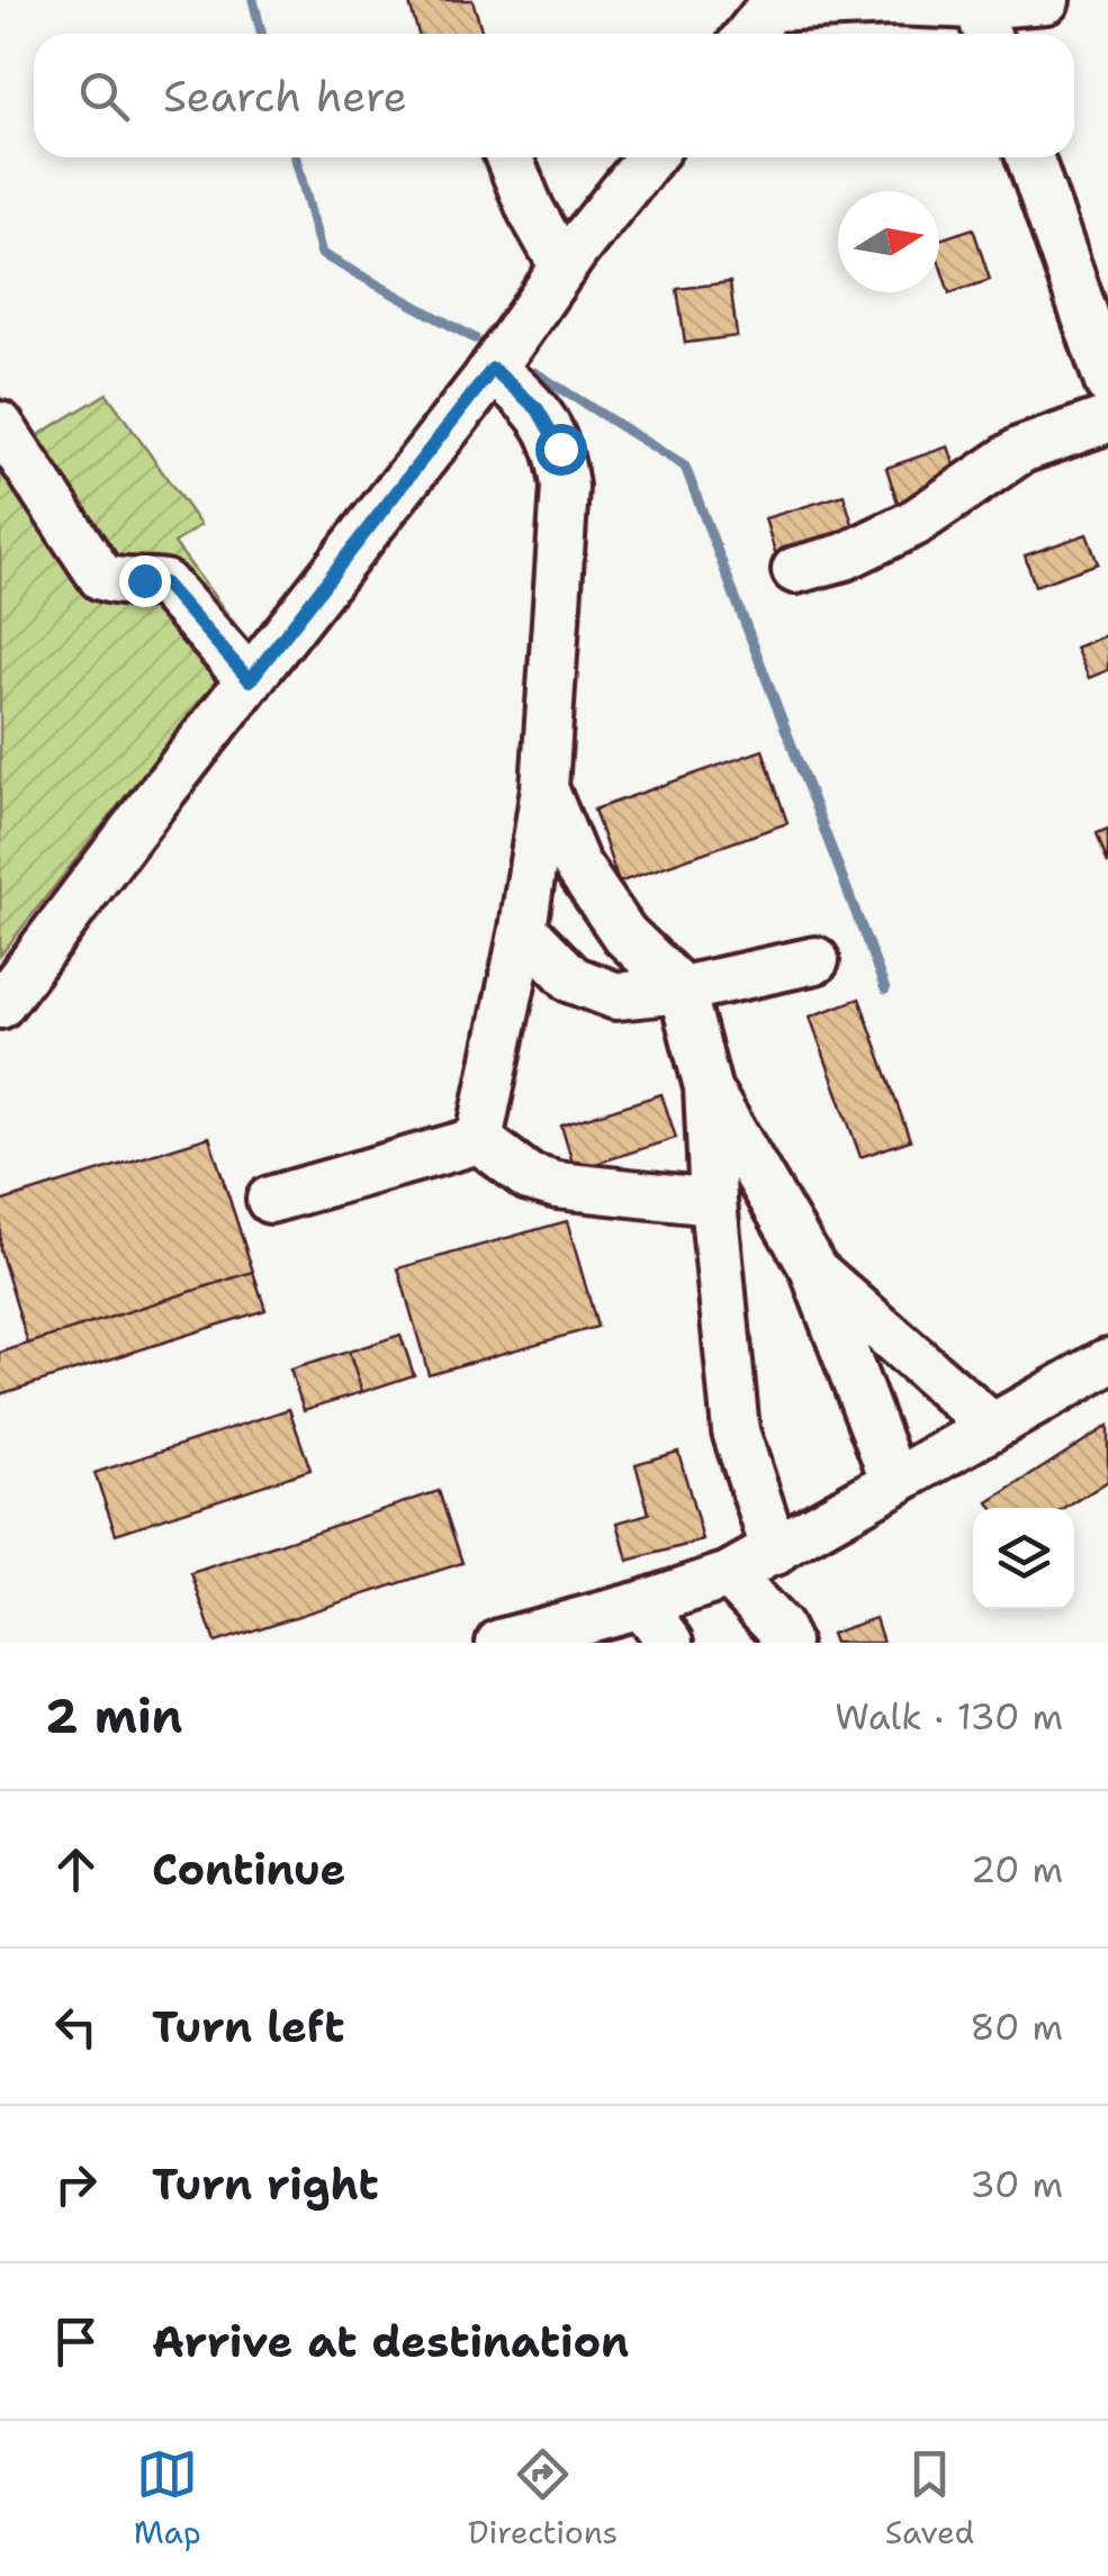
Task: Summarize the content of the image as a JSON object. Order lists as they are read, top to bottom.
{
  "north": "right",
  "page": {
    "search": "Search here",
    "heading": ["2 min", "Walk · 130 m"],
    "list": [
      ["Continue", "20 m"],
      ["Turn left", "80 m"],
      ["Turn right", "30 m"],
      "Arrive at destination"
    ],
    "nav": ["Map", "Directions", "Saved"]
  }
}
